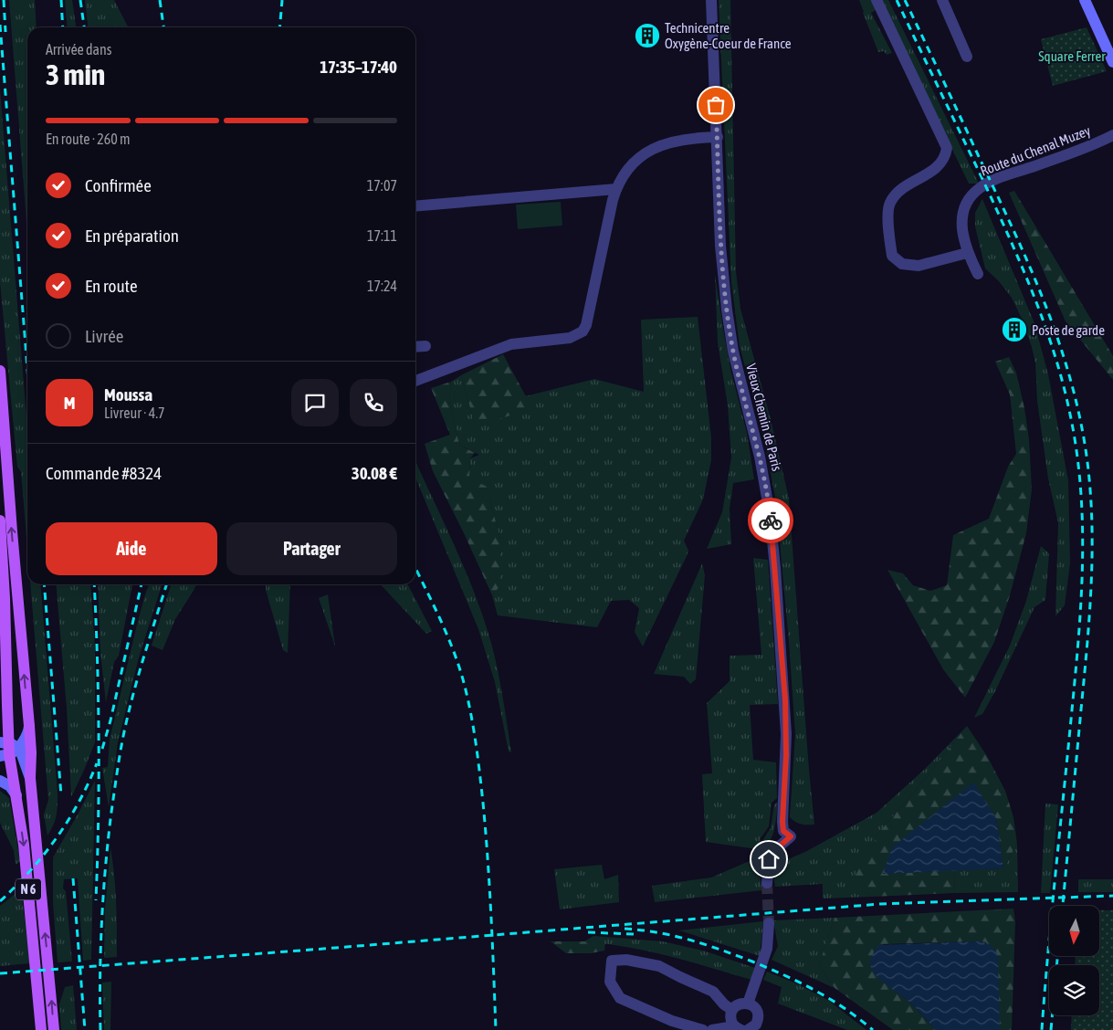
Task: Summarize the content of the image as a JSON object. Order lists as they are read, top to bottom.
{
  "streets": {
    "main road": ["N 6"],
    "street": ["Route du Chenal Muzey", "Vieux Chemin de Paris"]
  },
  "parks": ["Square Ferrer"],
  "places": {
    "building": ["Technicentre Oxygène-Coeur de France", "Poste de garde"]
  },
  "north": "bottom",
  "page": {
    "heading": ["3 min", "Arrivée dans", "17:35–17:40"],
    "panel": [
      "Moussa",
      "Livreur · 4.7",
      "Commande #8324",
      "30.08 €"
    ],
    "bar": "En route · 260 m",
    "list": [
      ["Confirmée", "17:07"],
      ["En préparation", "17:11"],
      ["En route", "17:24"],
      "Livrée"
    ],
    "round": "M",
    "buttons": ["Aide", "Partager"]
  }
}
